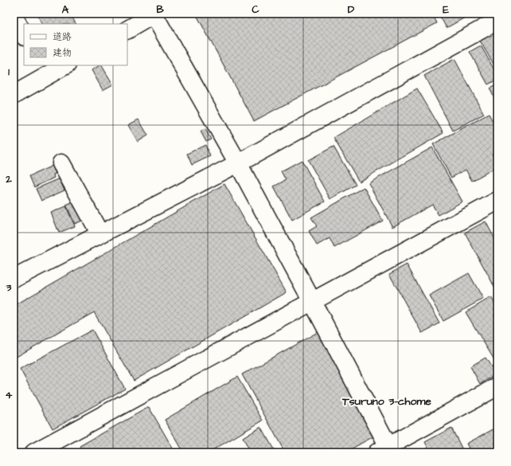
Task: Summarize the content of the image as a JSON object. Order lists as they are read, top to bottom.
{
  "districts": ["Tsuruno 3-chome"],
  "legend": ["道路", "建物"],
  "grid": {
    "columns": [
      "A",
      "B",
      "C",
      "D",
      "E"
    ],
    "rows": [
      "1",
      "2",
      "3",
      "4"
    ]
  }
}
